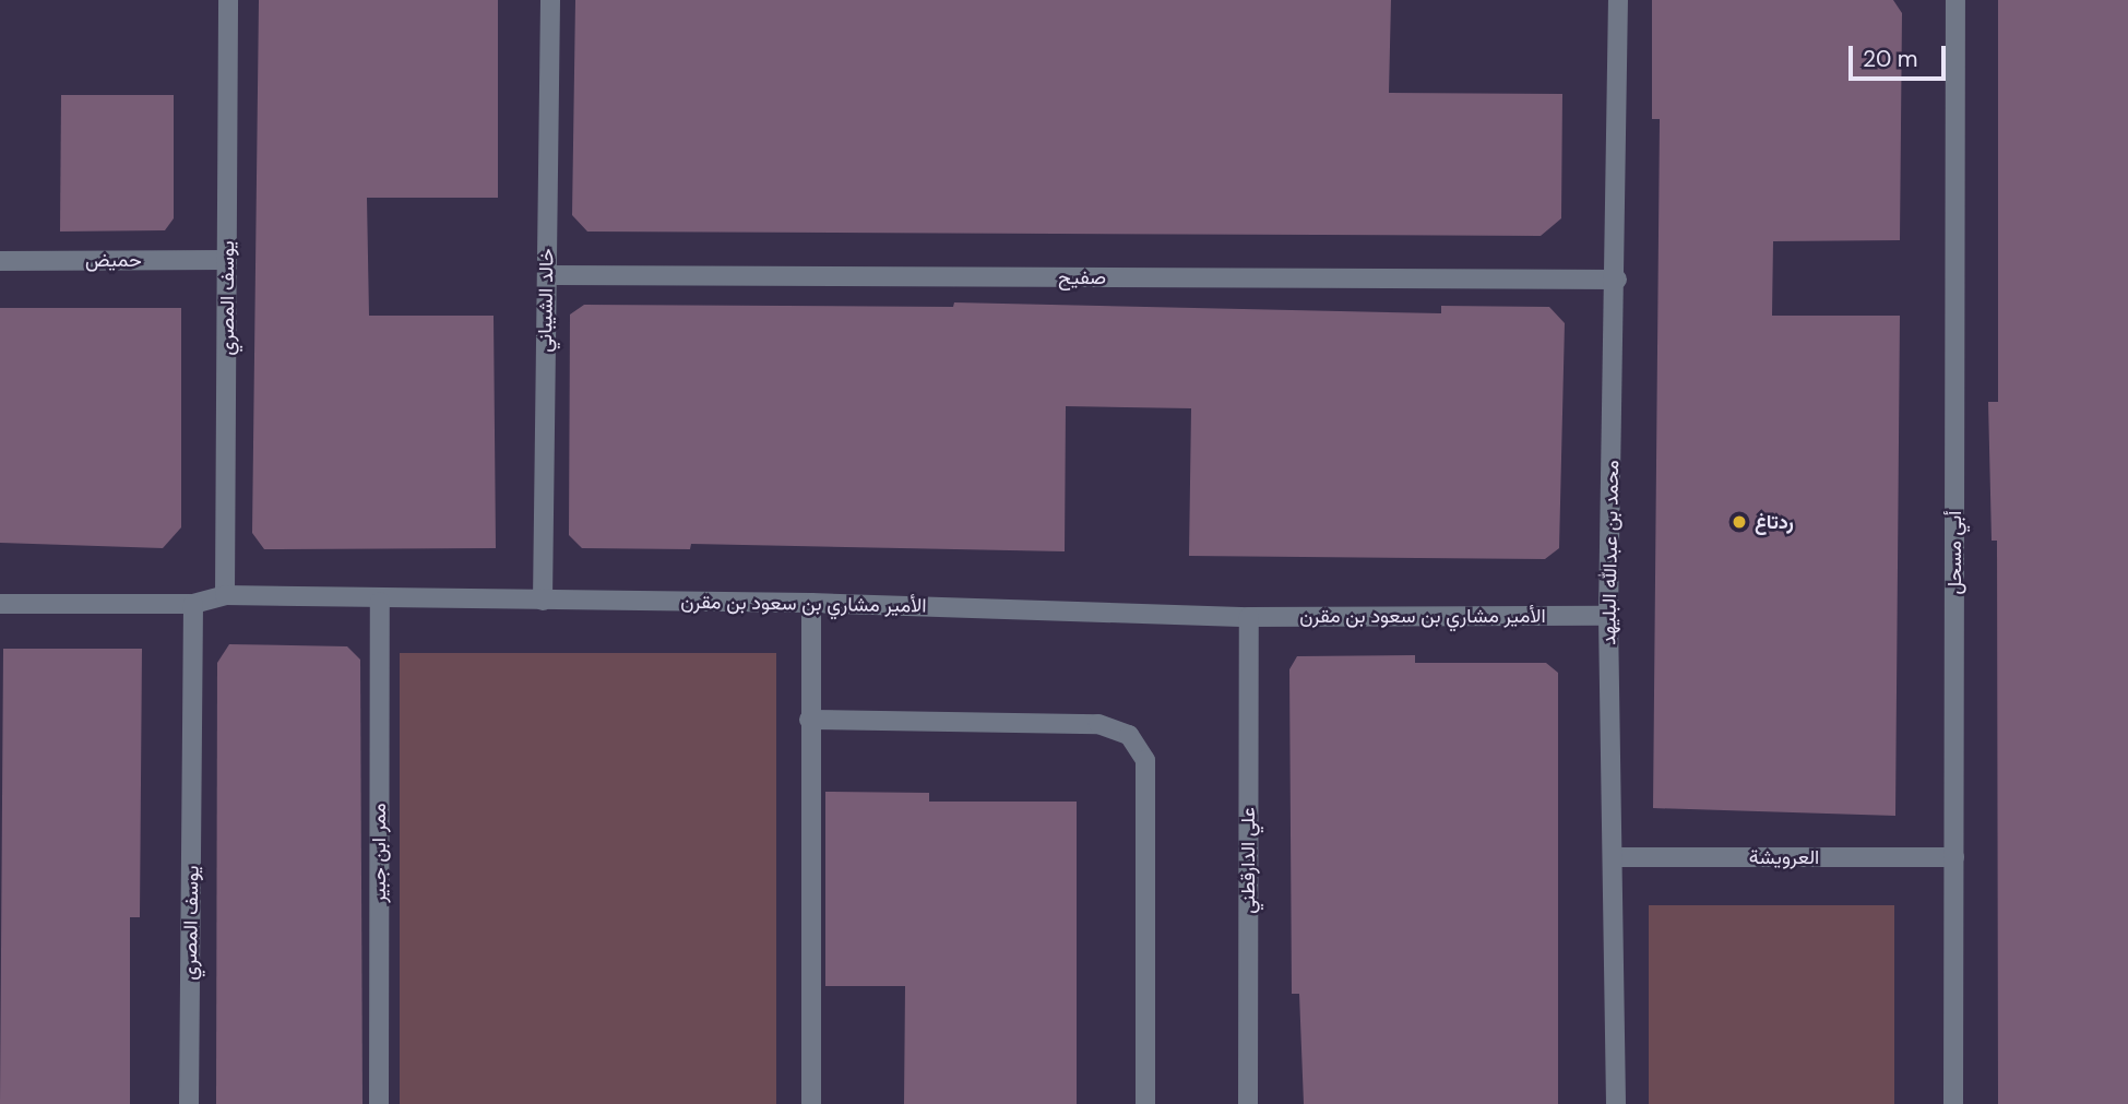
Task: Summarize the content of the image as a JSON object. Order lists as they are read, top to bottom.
{
  "streets": {
    "street": [
      "حميض",
      "صفيح",
      "يوسف المصري",
      "خالد الشيباني",
      "محمد بن عبدالله البليهد",
      "أبي مسحل",
      "الأمير مشاري بن سعود بن مقرن",
      "ممر ابن جبير",
      "العرويشة",
      "علي الدارقطني"
    ]
  },
  "crossings": [
    ["حميض", "يوسف المصري"],
    ["صفيح", "خالد الشيباني"],
    ["صفيح", "محمد بن عبدالله البليهد"],
    ["يوسف المصري", "الأمير مشاري بن سعود بن مقرن"],
    ["خالد الشيباني", "الأمير مشاري بن سعود بن مقرن"],
    ["محمد بن عبدالله البليهد", "الأمير مشاري بن سعود بن مقرن"],
    ["محمد بن عبدالله البليهد", "العرويشة"],
    ["أبي مسحل", "العرويشة"],
    ["الأمير مشاري بن سعود بن مقرن", "ممر ابن جبير"],
    ["الأمير مشاري بن سعود بن مقرن", "علي الدارقطني"]
  ],
  "places": ["ردتاغ"],
  "scale_bar": "20 m"
}
